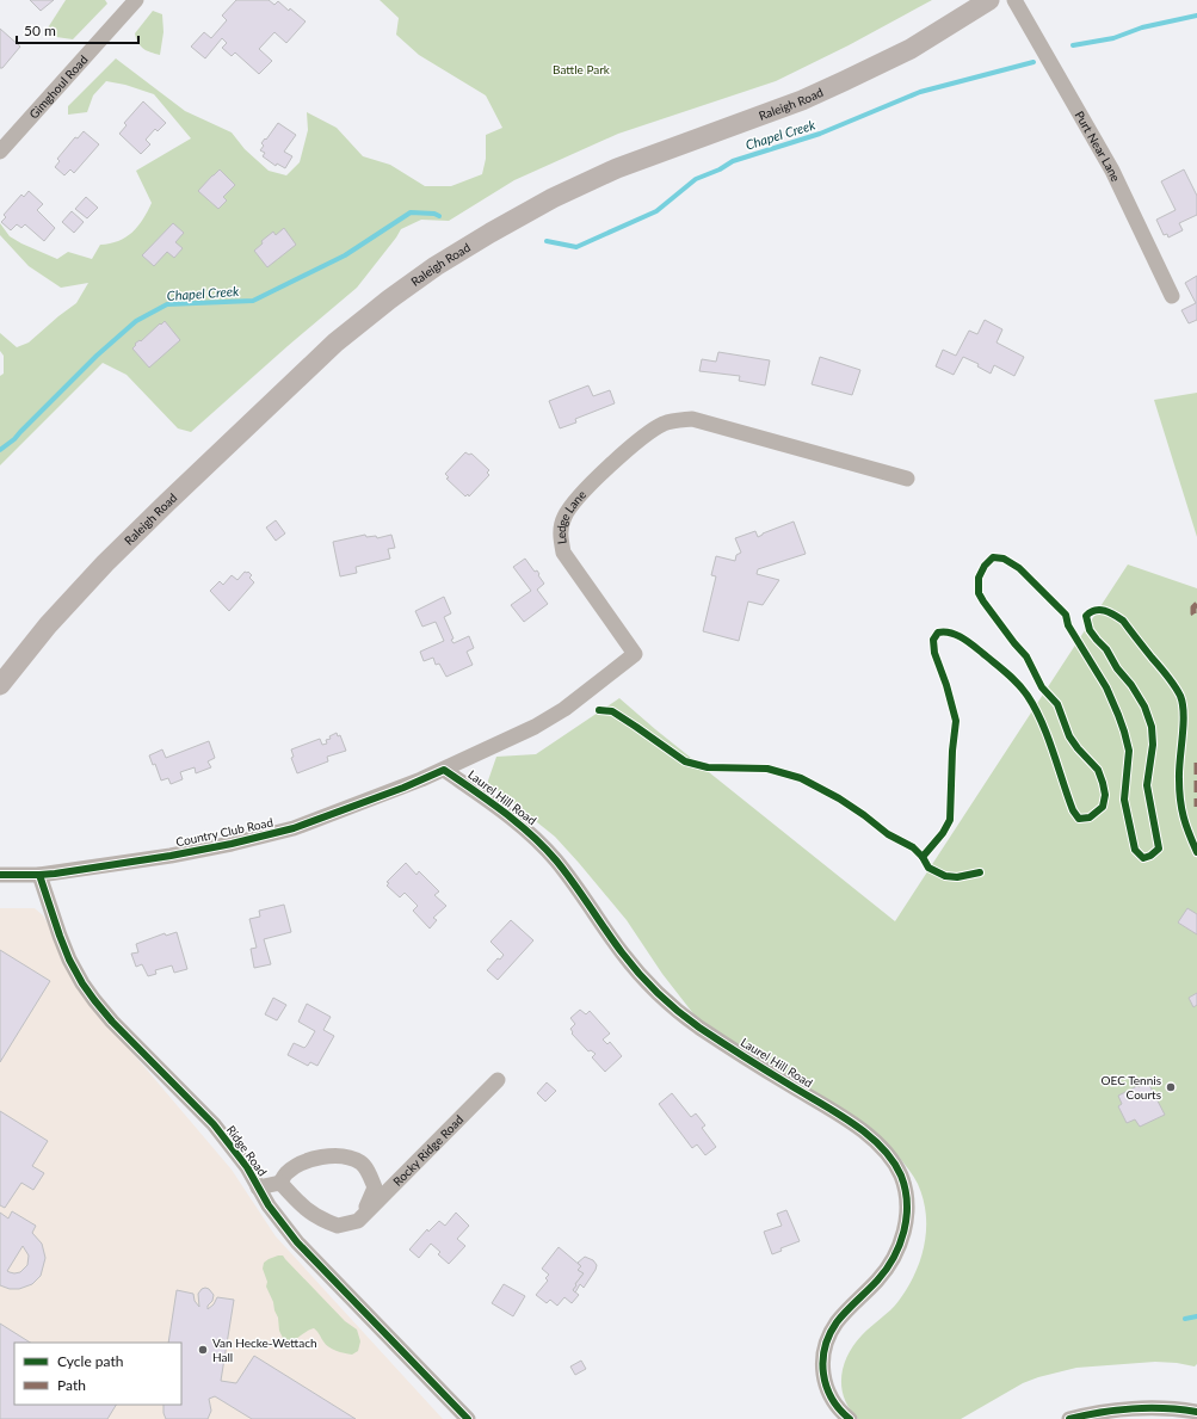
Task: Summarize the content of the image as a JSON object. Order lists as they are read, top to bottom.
{
  "streets": {
    "main road": ["Raleigh Road"],
    "street": [
      "Gimghoul Road",
      "Purt Near Lane",
      "Ledge Lane",
      "Laurel Hill Road",
      "Country Club Road",
      "Ridge Road",
      "Rocky Ridge Road"
    ]
  },
  "crossings": [
    ["Ledge Lane", "Laurel Hill Road"],
    ["Ledge Lane", "Country Club Road"],
    ["Laurel Hill Road", "Country Club Road"],
    ["Country Club Road", "Ridge Road"]
  ],
  "water": ["Chapel Creek"],
  "parks": ["Battle Park"],
  "places": ["OEC Tennis Courts", "Van Hecke-Wettach Hall"],
  "legend": ["Cycle path", "Path"],
  "scale_bar": "50 m"
}
